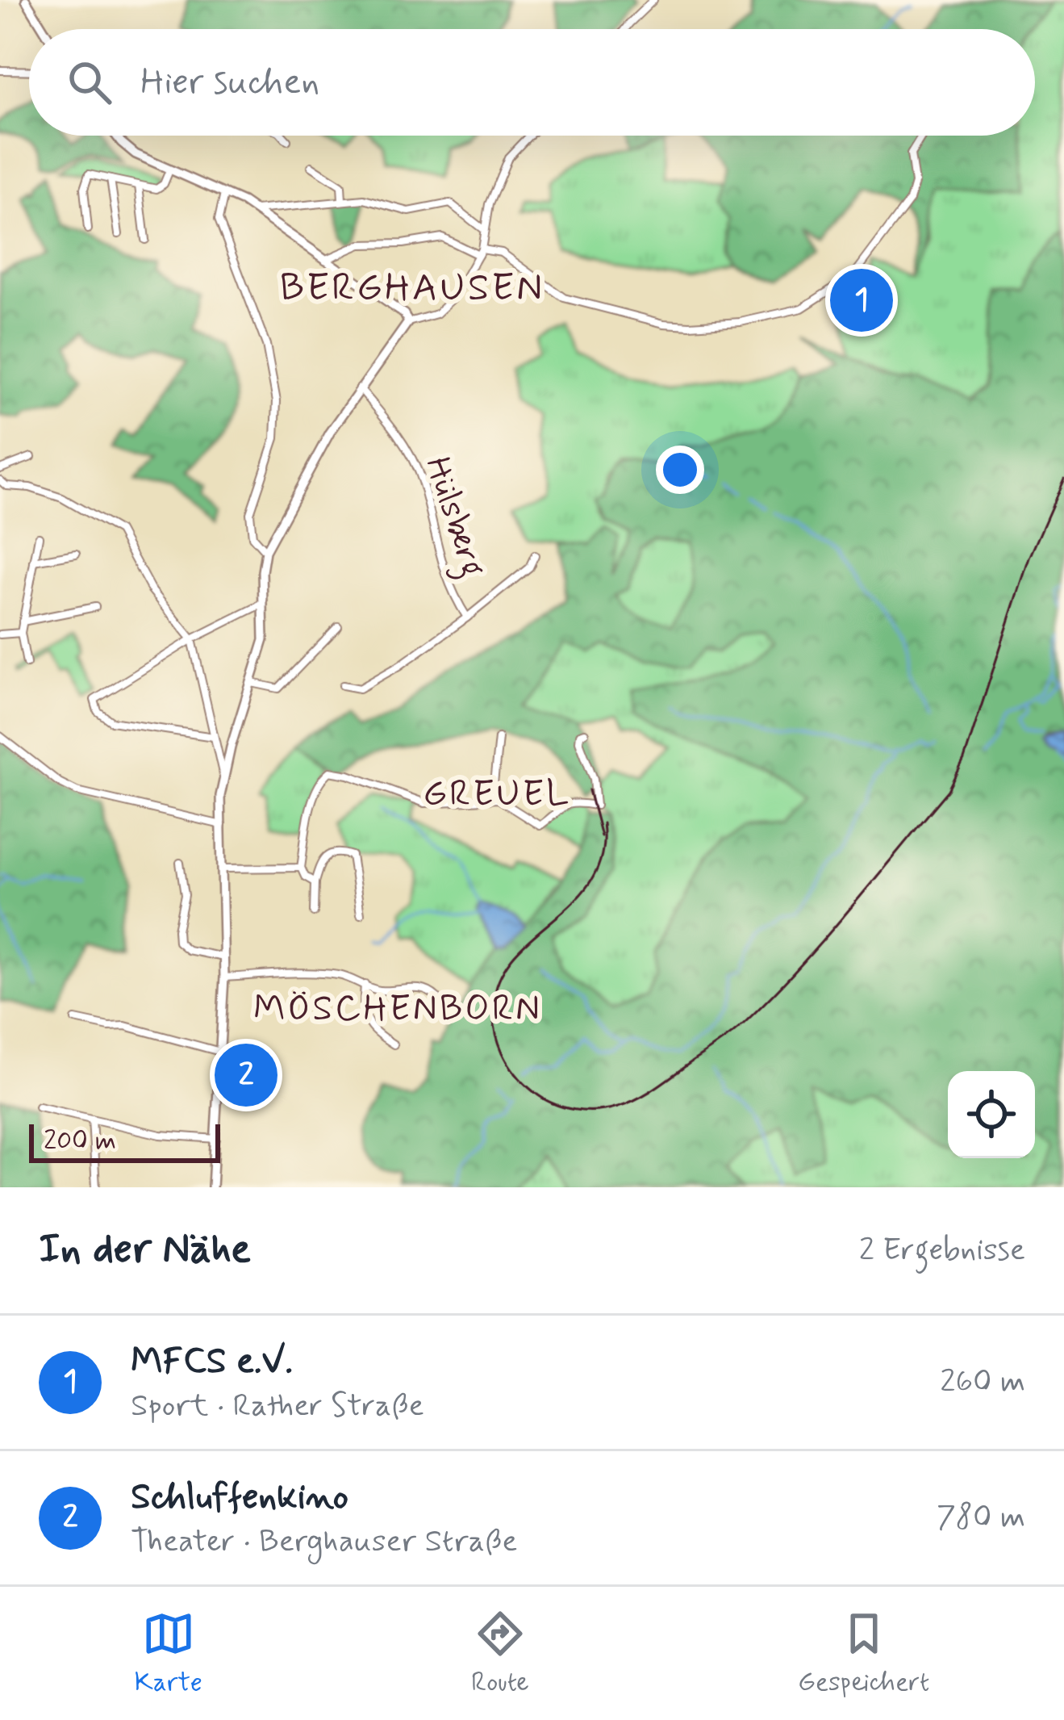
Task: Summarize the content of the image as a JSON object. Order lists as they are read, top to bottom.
{
  "streets": {
    "street": ["Hülsberg"]
  },
  "districts": ["BERGHAUSEN", "GREUEL", "MÖSCHENBORN"],
  "scale_bar": "200 m",
  "page": {
    "search": "Hier suchen",
    "pins": ["1", "2"],
    "scale": "200 m",
    "heading": ["In der Nähe", "2 Ergebnisse"],
    "list": [
      {
        "mark": "1",
        "name": "MFCS e.V.",
        "note": "Sport · Rather Straße",
        "value": "260 m"
      },
      {
        "mark": "2",
        "name": "Schluffenkino",
        "note": "Theater · Berghauser Straße",
        "value": "780 m"
      }
    ],
    "nav": ["Karte", "Route", "Gespeichert"]
  }
}
